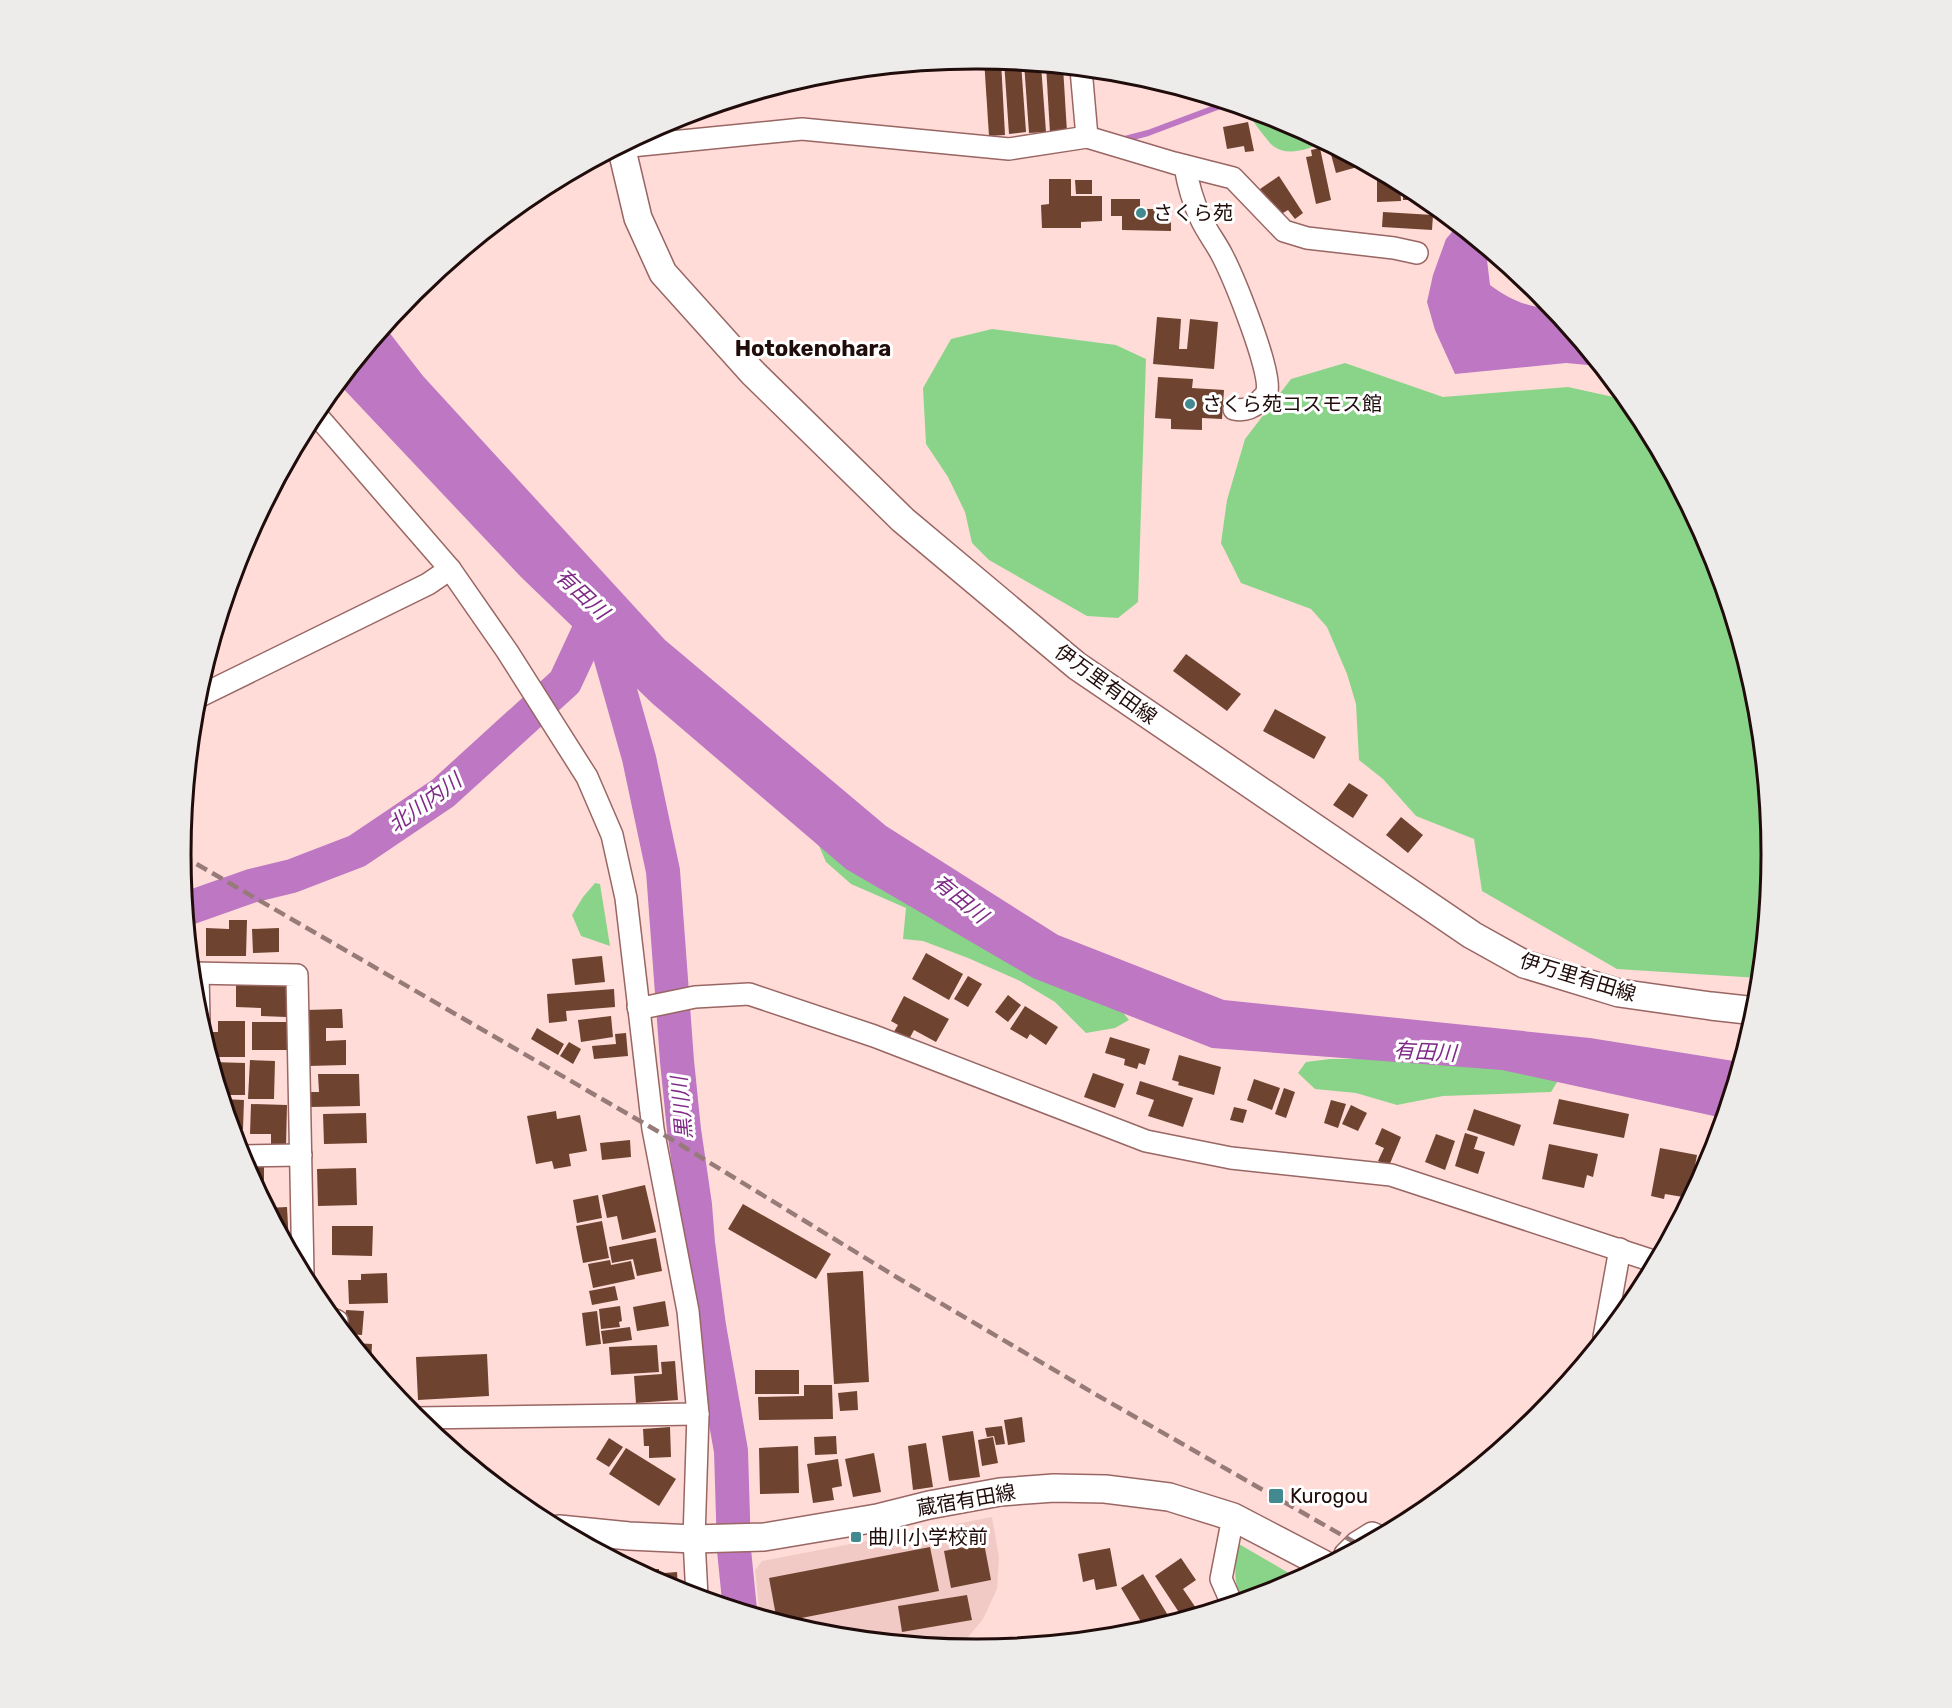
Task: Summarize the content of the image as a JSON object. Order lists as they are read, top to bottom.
{
  "streets": {
    "main road": ["伊万里有田線", "蔵宿有田線"]
  },
  "districts": ["Hotokenohara"],
  "water": ["有田川", "北川内川", "黒川川"],
  "places": {
    "other": ["さくら苑", "さくら苑コスモス館"],
    "transit": ["Kurogou", "曲川小学校前"]
  }
}
